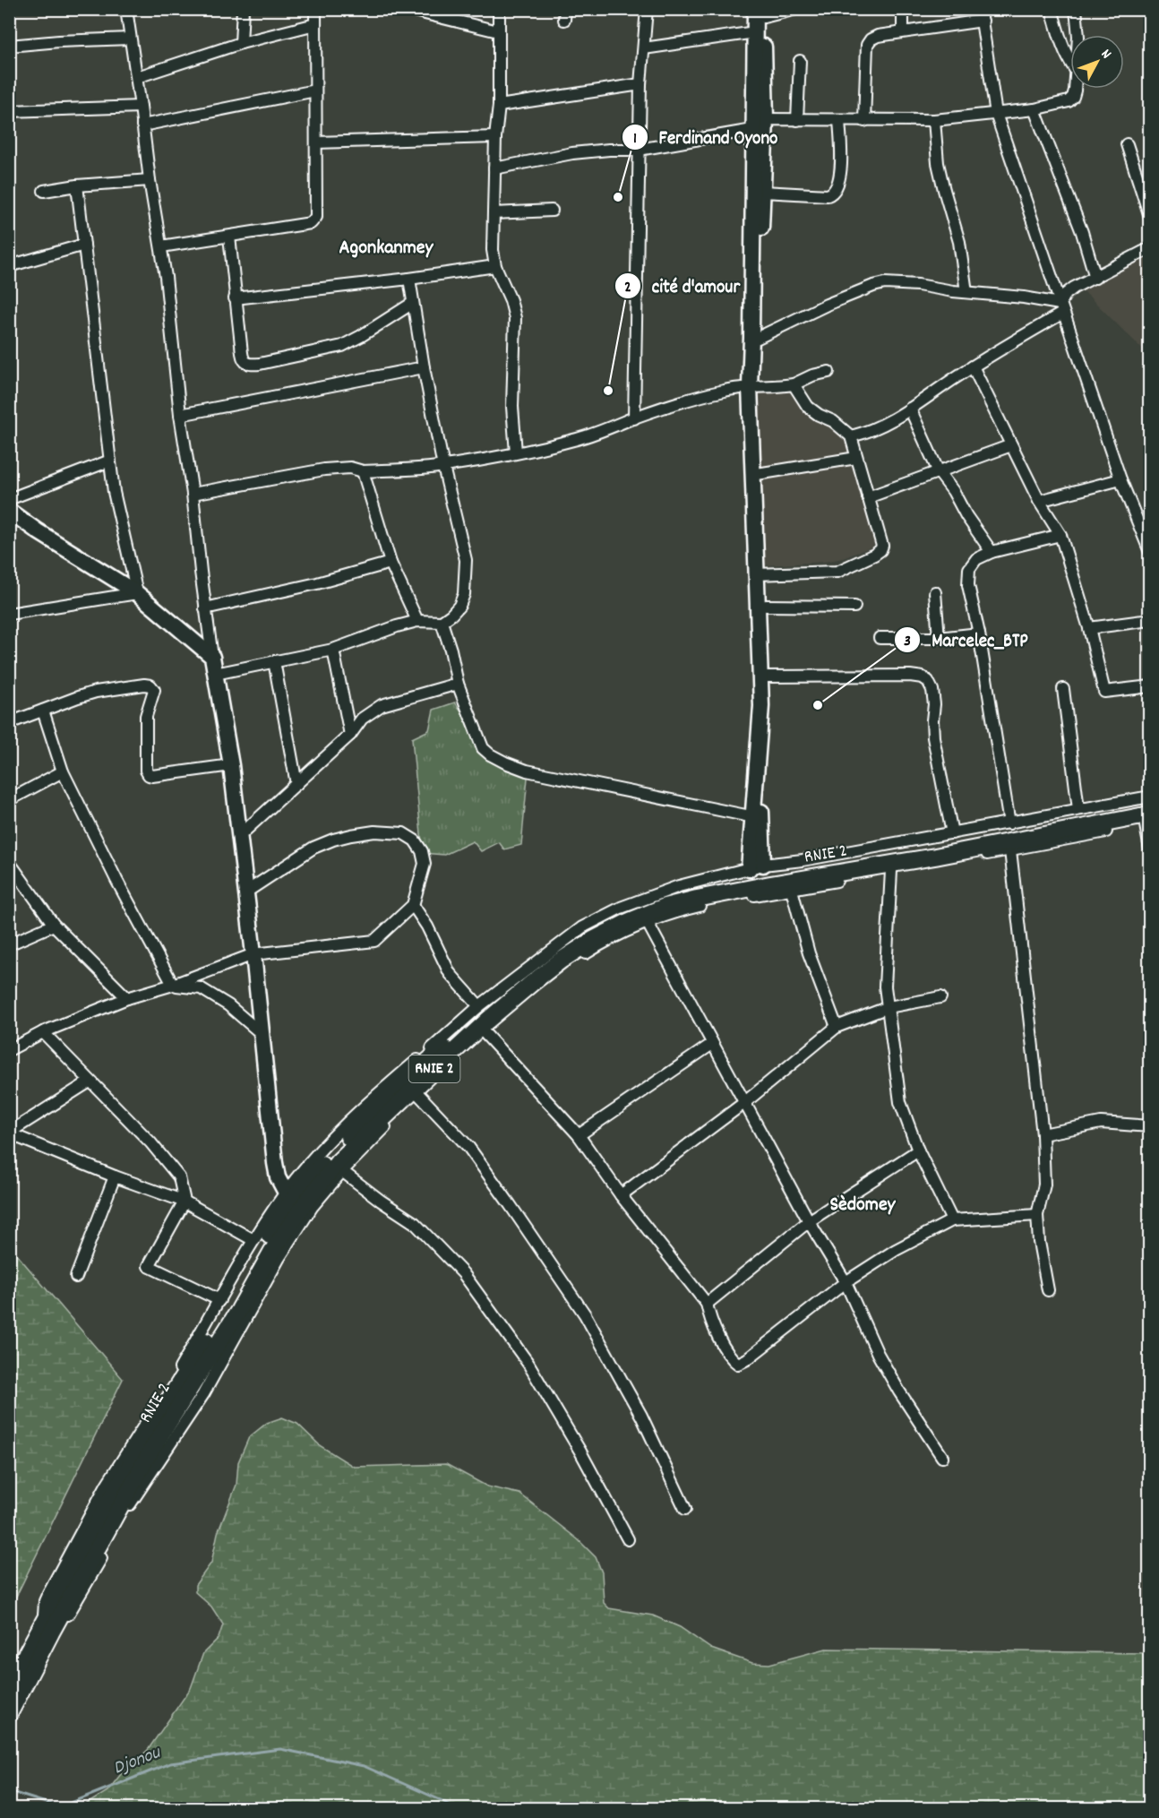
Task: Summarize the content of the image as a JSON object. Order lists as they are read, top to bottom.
{
  "streets": {
    "highway": ["RNIE 2"]
  },
  "districts": ["Agonkanmey", "Sèdomey"],
  "water": ["Djonou"],
  "places": ["Ferdinand Oyono", "cité d'amour", "Marcelec_BTP"],
  "north": "top right"
}
